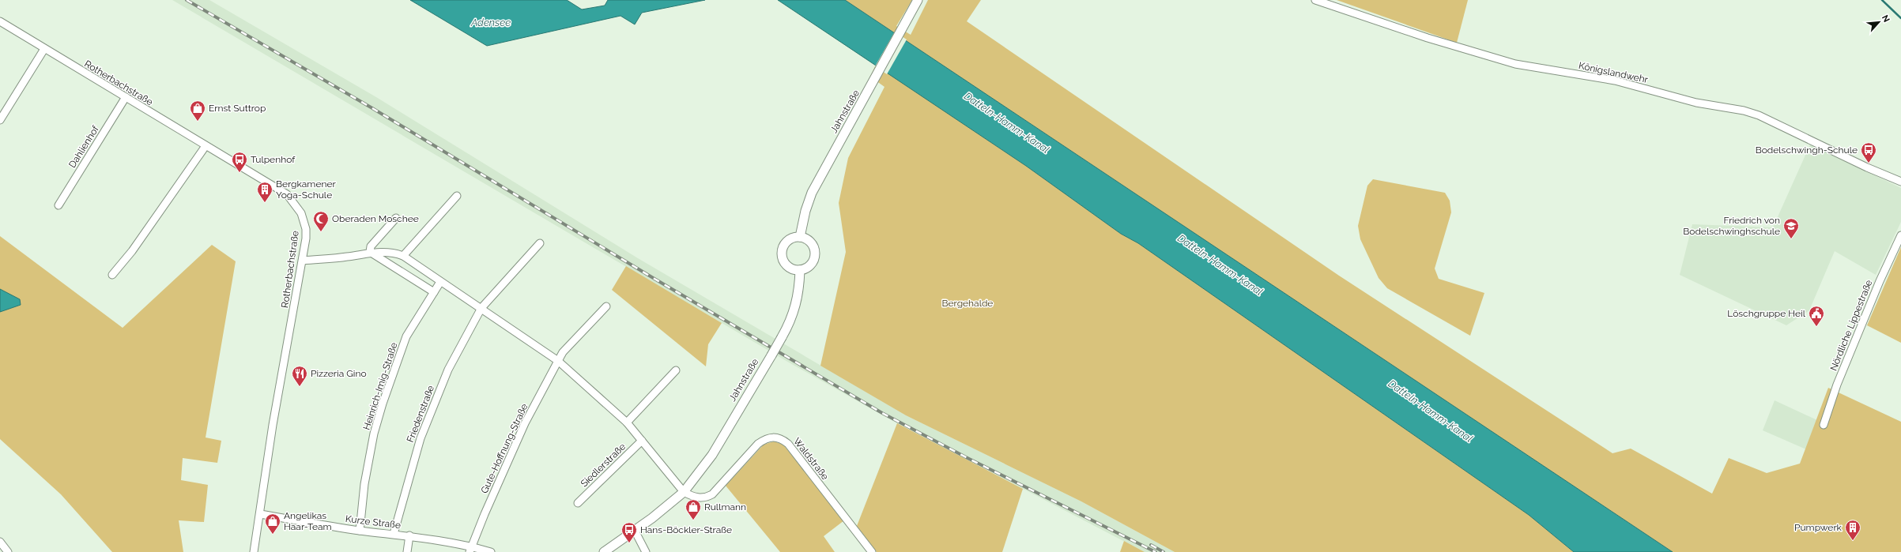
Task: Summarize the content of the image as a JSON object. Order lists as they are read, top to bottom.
{
  "streets": {
    "main road": ["Jahnstraße"],
    "street": [
      "Königslandwehr",
      "Rotherbachstraße",
      "Dahlienhof",
      "Nördliche Lippestraße",
      "Heinrich-Imig-Straße",
      "Friedenstraße",
      "Gute-Hoffnung-Straße",
      "Waldstraße",
      "Siedlerstraße",
      "Kurze Straße"
    ]
  },
  "crossings": [
    ["Rotherbachstraße", "Dahlienhof"],
    ["Rotherbachstraße", "Kurze Straße"],
    ["Jahnstraße", "Waldstraße"],
    ["Heinrich-Imig-Straße", "Kurze Straße"],
    ["Friedenstraße", "Kurze Straße"],
    ["Gute-Hoffnung-Straße", "Kurze Straße"]
  ],
  "water": ["Adensee", "Datteln-Hamm-Kanal"],
  "parks": ["Bergehalde"],
  "places": {
    "shop": ["Ernst Suttrop", "Rullmann", "Angelikas Haar-Team"],
    "bus stop": ["Bodelschwingh-Schule", "Tulpenhof", "Hans-Böckler-Straße"],
    "building": ["Bergkamener Yoga-Schule", "Pumpwerk"],
    "mosque": ["Oberaden Moschee"],
    "school or university": ["Friedrich von Bodelschwinghschule"],
    "public building": ["Löschgruppe Heil"],
    "restaurant": ["Pizzeria Gino"]
  },
  "north": "top right"
}
